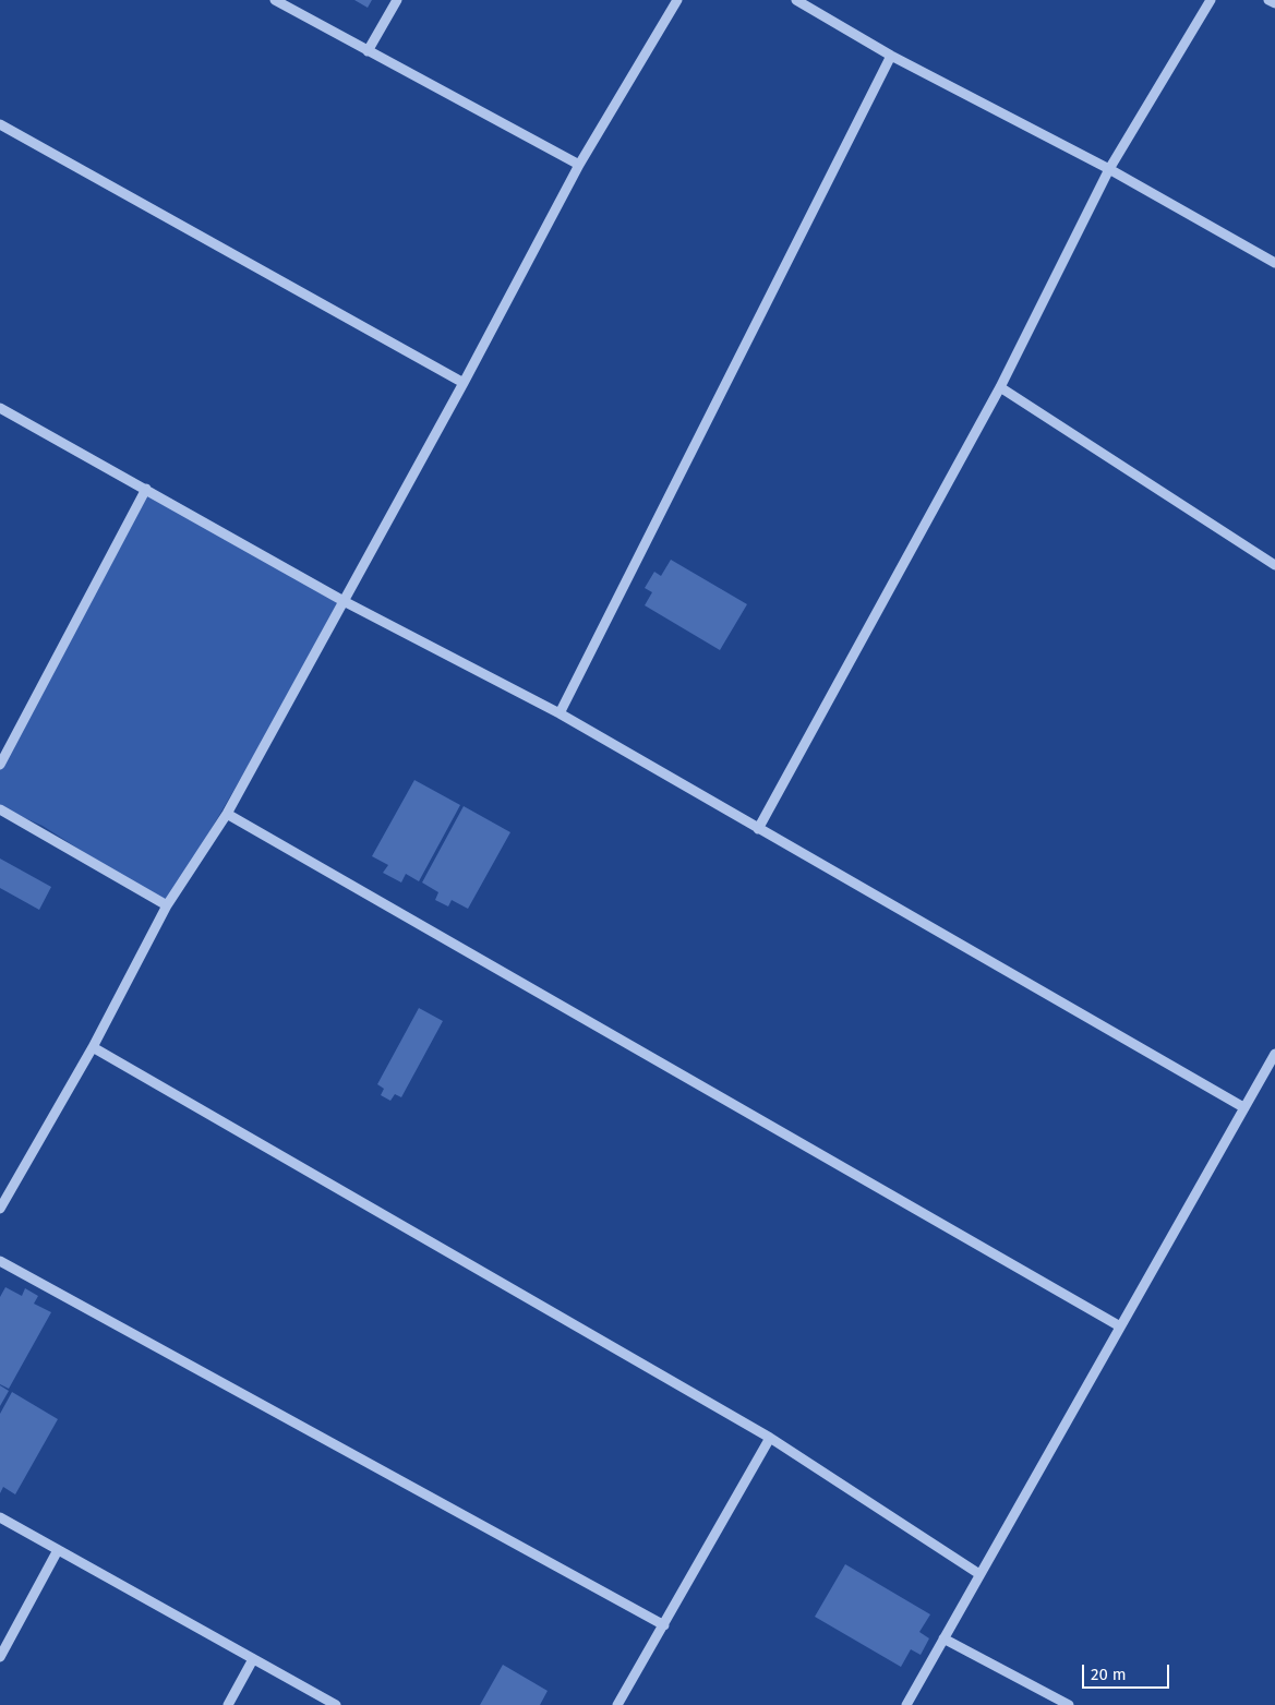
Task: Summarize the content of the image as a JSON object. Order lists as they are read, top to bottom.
{
  "scale_bar": "20 m"
}
